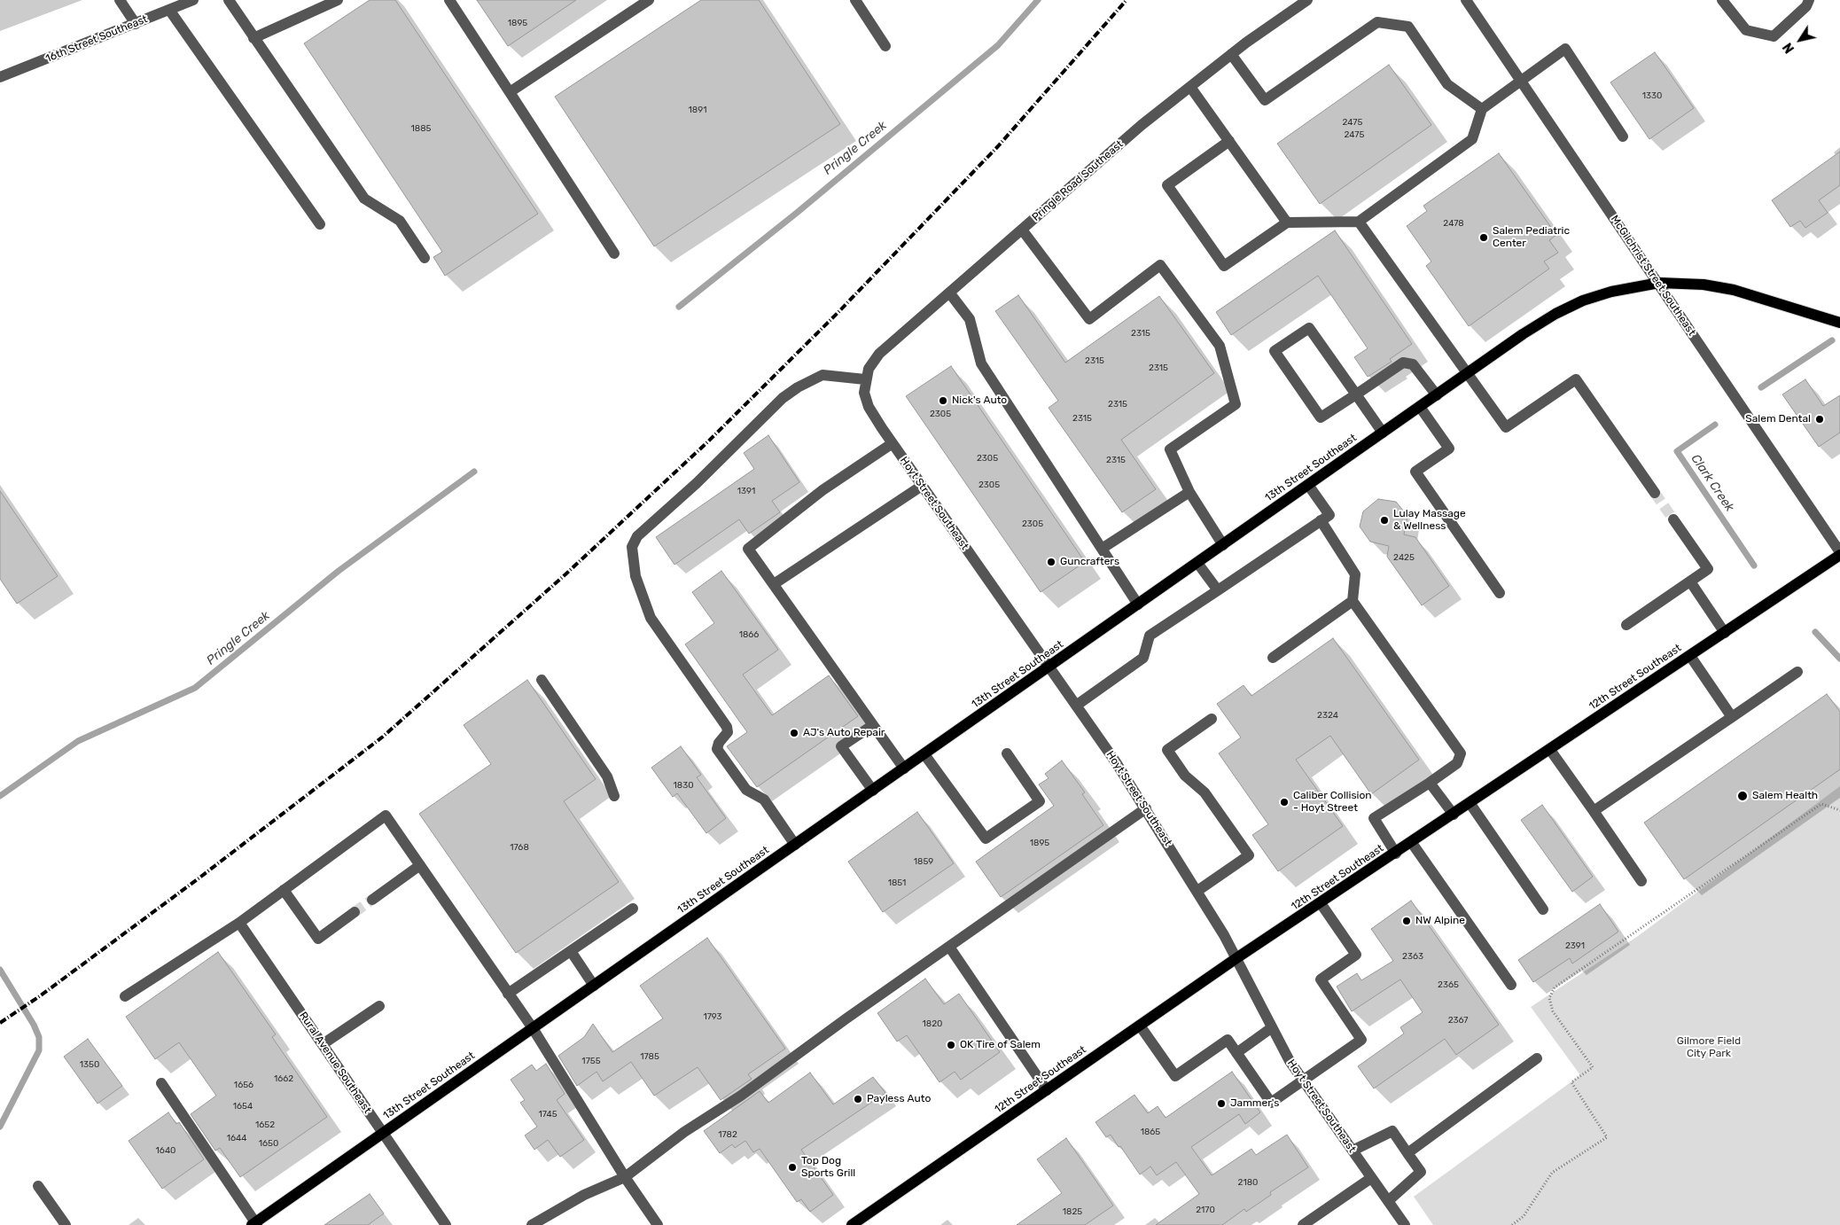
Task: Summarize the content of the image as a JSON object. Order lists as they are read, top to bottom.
{
  "streets": {
    "main road": ["13th Street Southeast", "12th Street Southeast"],
    "street": [
      "16th Street Southeast",
      "Pringle Road Southeast",
      "McGilchrist Street Southeast",
      "Hoyt Street Southeast",
      "Rural Avenue Southeast"
    ]
  },
  "crossings": [
    ["Pringle Road Southeast", "Hoyt Street Southeast"],
    ["McGilchrist Street Southeast", "13th Street Southeast"],
    ["McGilchrist Street Southeast", "12th Street Southeast"],
    ["13th Street Southeast", "Hoyt Street Southeast"],
    ["13th Street Southeast", "Rural Avenue Southeast"],
    ["Hoyt Street Southeast", "12th Street Southeast"]
  ],
  "water": ["Pringle Creek", "Clark Creek"],
  "parks": ["Gilmore Field City Park"],
  "places": [
    "Salem Pediatric Center",
    "Nick's Auto",
    "Salem Dental",
    "Lulay Massage & Wellness",
    "Guncrafters",
    "AJ's Auto Repair",
    "Salem Health",
    "Caliber Collision - Hoyt Street",
    "NW Alpine",
    "OK Tire of Salem",
    "Payless Auto",
    "Jammer's",
    "Top Dog Sports Grill"
  ],
  "house_numbers": [
    "1895",
    "1330",
    "1891",
    "2475",
    "1885",
    "2475",
    "2478",
    "2315",
    "2315",
    "2315",
    "2315",
    "2305",
    "2315",
    "2305",
    "2315",
    "2305",
    "1391",
    "2305",
    "2425",
    "1866",
    "2324",
    "1830",
    "1895",
    "1768",
    "1859",
    "1851",
    "2391",
    "2363",
    "2365",
    "1793",
    "2367",
    "1820",
    "1785",
    "1755",
    "1350",
    "1662",
    "1656",
    "1654",
    "1745",
    "1652",
    "1865",
    "1782",
    "1644",
    "1650",
    "1640",
    "2180",
    "2170",
    "1825"
  ],
  "north": "bottom left"
}
